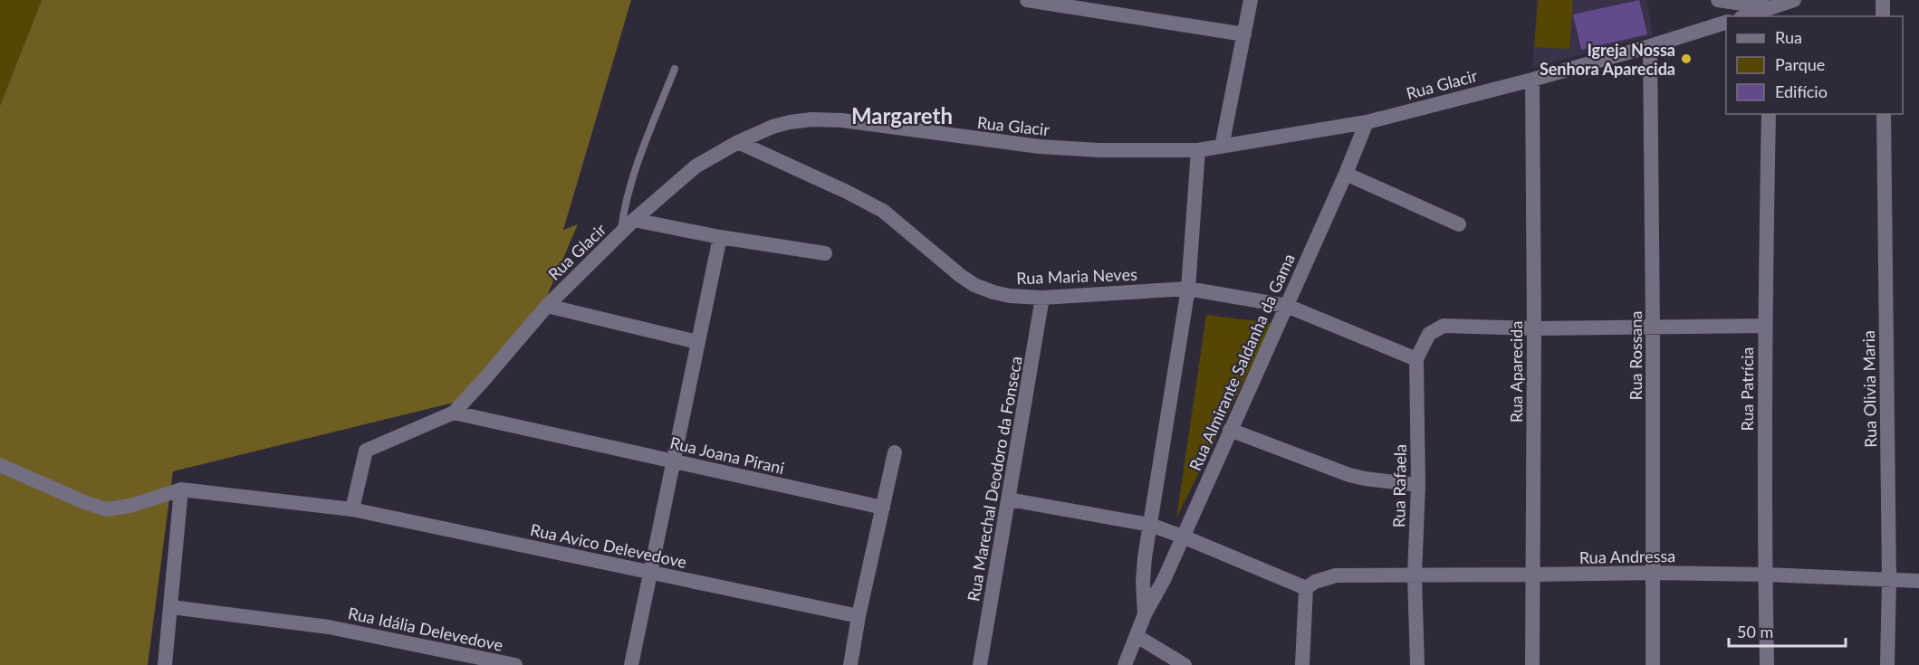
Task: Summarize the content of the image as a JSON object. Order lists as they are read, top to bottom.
{
  "streets": {
    "street": [
      "Rua Glacir",
      "Rua Maria Neves",
      "Rua Rossana",
      "Rua Almirante Saldanha da Gama",
      "Rua Aparecida",
      "Rua Patrícia",
      "Rua Olivia Maria",
      "Rua Joana Pirani",
      "Rua Marechal Deodoro da Fonseca",
      "Rua Rafaela",
      "Rua Avico Delevedove",
      "Rua Andressa",
      "Rua Idália Delevedove"
    ]
  },
  "crossings": [
    ["Rua Glacir", "Rua Maria Neves"],
    ["Rua Glacir", "Rua Rossana"],
    ["Rua Glacir", "Rua Almirante Saldanha da Gama"],
    ["Rua Glacir", "Rua Aparecida"],
    ["Rua Glacir", "Rua Joana Pirani"],
    ["Rua Glacir", "Rua Avico Delevedove"],
    ["Rua Maria Neves", "Rua Almirante Saldanha da Gama"],
    ["Rua Maria Neves", "Rua Marechal Deodoro da Fonseca"],
    ["Rua Maria Neves", "Rua Rafaela"],
    ["Rua Rossana", "Rua Andressa"],
    ["Rua Aparecida", "Rua Andressa"],
    ["Rua Patrícia", "Rua Andressa"],
    ["Rua Olivia Maria", "Rua Andressa"],
    ["Rua Rafaela", "Rua Andressa"]
  ],
  "districts": ["Margareth"],
  "places": ["Igreja Nossa Senhora Aparecida"],
  "legend": ["Rua", "Parque", "Edifício"],
  "scale_bar": "50 m"
}
